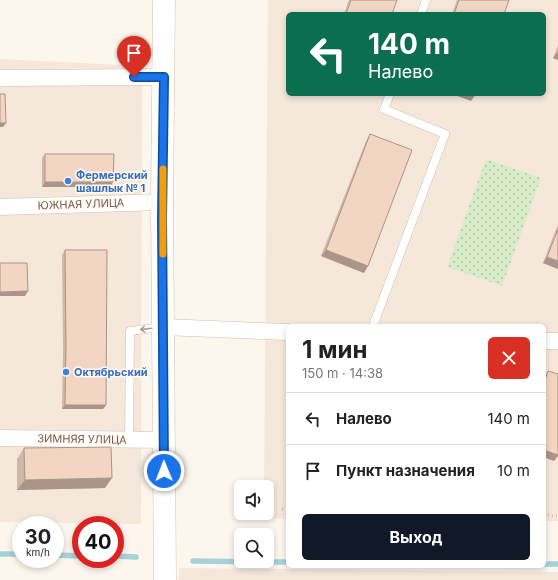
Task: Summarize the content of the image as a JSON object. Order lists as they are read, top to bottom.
{
  "streets": {
    "street": ["ЮЖНАЯ УЛИЦА", "ЗИМНЯЯ УЛИЦА"]
  },
  "places": ["Фермерский шашлык № 1", "Октябрьский"],
  "page": {
    "turn": ["140 m", "Налево"],
    "heading": ["1 мин", "150 m · 14:38"],
    "list": [
      {
        "name": "Налево",
        "value": "140 m"
      },
      {
        "name": "Пункт назначения",
        "value": "10 m"
      }
    ],
    "buttons": "Выход",
    "speed": "30 km/h",
    "limit": "40"
  }
}
